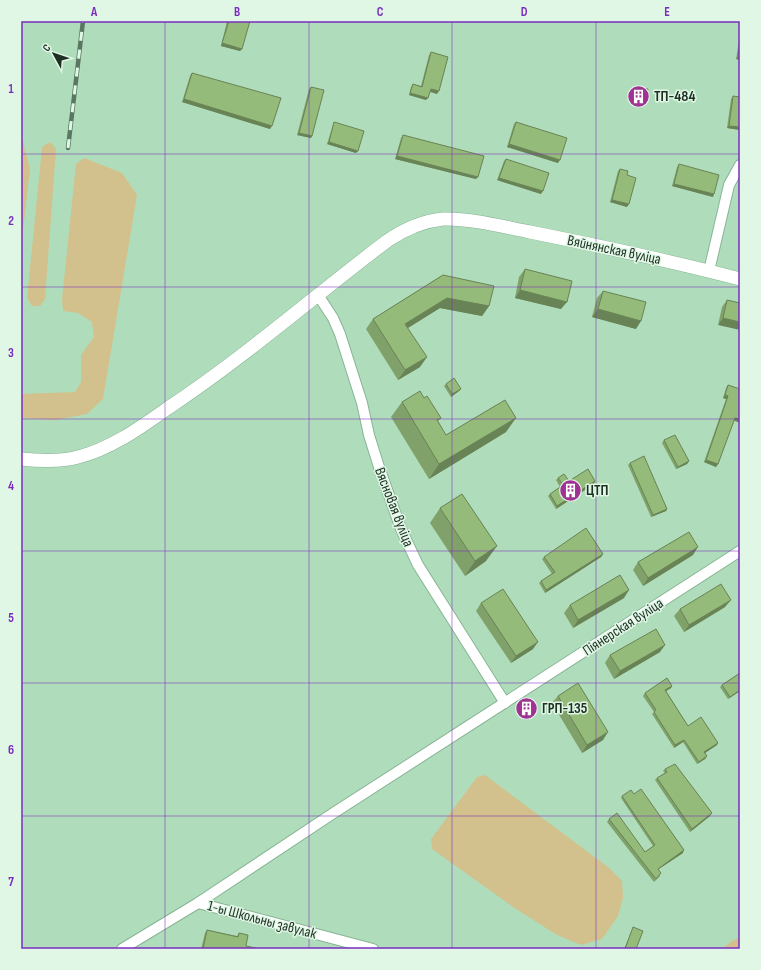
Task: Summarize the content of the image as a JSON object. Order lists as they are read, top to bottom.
{
  "streets": {
    "street": [
      "Вяйнянская вуліца",
      "Вясновая вуліца",
      "Піянерская вуліца",
      "1-ы Школьны завулак"
    ]
  },
  "crossings": [
    ["Вяйнянская вуліца", "Вясновая вуліца"],
    ["Вясновая вуліца", "Піянерская вуліца"],
    ["Піянерская вуліца", "1-ы Школьны завулак"]
  ],
  "places": {
    "building": ["ТП-484", "ЦТП", "ГРП-135"]
  },
  "north": "top left",
  "grid": {
    "columns": [
      "A",
      "B",
      "C",
      "D",
      "E"
    ],
    "rows": [
      "1",
      "2",
      "3",
      "4",
      "5",
      "6",
      "7"
    ]
  }
}
